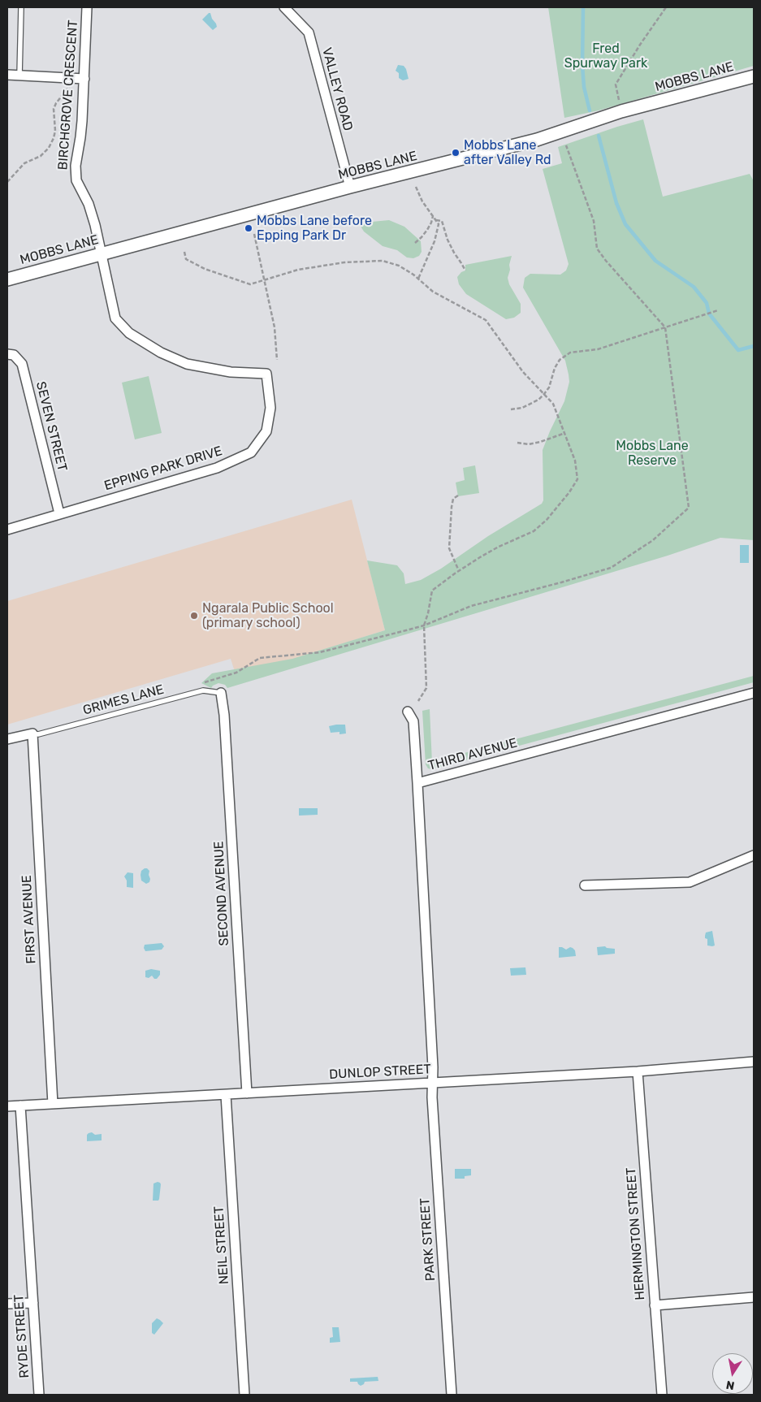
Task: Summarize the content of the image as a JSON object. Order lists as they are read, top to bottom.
{
  "streets": {
    "street": [
      "MOBBS LANE",
      "VALLEY ROAD",
      "BIRCHGROVE CRESCENT",
      "SEVEN STREET",
      "EPPING PARK DRIVE",
      "THIRD AVENUE",
      "SECOND AVENUE",
      "FIRST AVENUE",
      "DUNLOP STREET",
      "HERMINGTON STREET",
      "PARK STREET",
      "NEIL STREET",
      "RYDE STREET"
    ],
    "lane": ["GRIMES LANE"]
  },
  "crossings": [
    ["MOBBS LANE", "VALLEY ROAD"],
    ["MOBBS LANE", "BIRCHGROVE CRESCENT"],
    ["MOBBS LANE", "EPPING PARK DRIVE"],
    ["BIRCHGROVE CRESCENT", "EPPING PARK DRIVE"],
    ["SEVEN STREET", "EPPING PARK DRIVE"],
    ["GRIMES LANE", "SECOND AVENUE"],
    ["GRIMES LANE", "FIRST AVENUE"],
    ["THIRD AVENUE", "DUNLOP STREET"],
    ["THIRD AVENUE", "PARK STREET"],
    ["SECOND AVENUE", "DUNLOP STREET"],
    ["FIRST AVENUE", "DUNLOP STREET"],
    ["DUNLOP STREET", "HERMINGTON STREET"],
    ["DUNLOP STREET", "PARK STREET"],
    ["DUNLOP STREET", "NEIL STREET"],
    ["DUNLOP STREET", "RYDE STREET"]
  ],
  "parks": ["Fred Spurway Park", "Mobbs Lane Reserve"],
  "places": ["Mobbs Lane after Valley Rd", "Mobbs Lane before Epping Park Dr", "Ngarala Public School (primary school)"],
  "north": "bottom"
}
